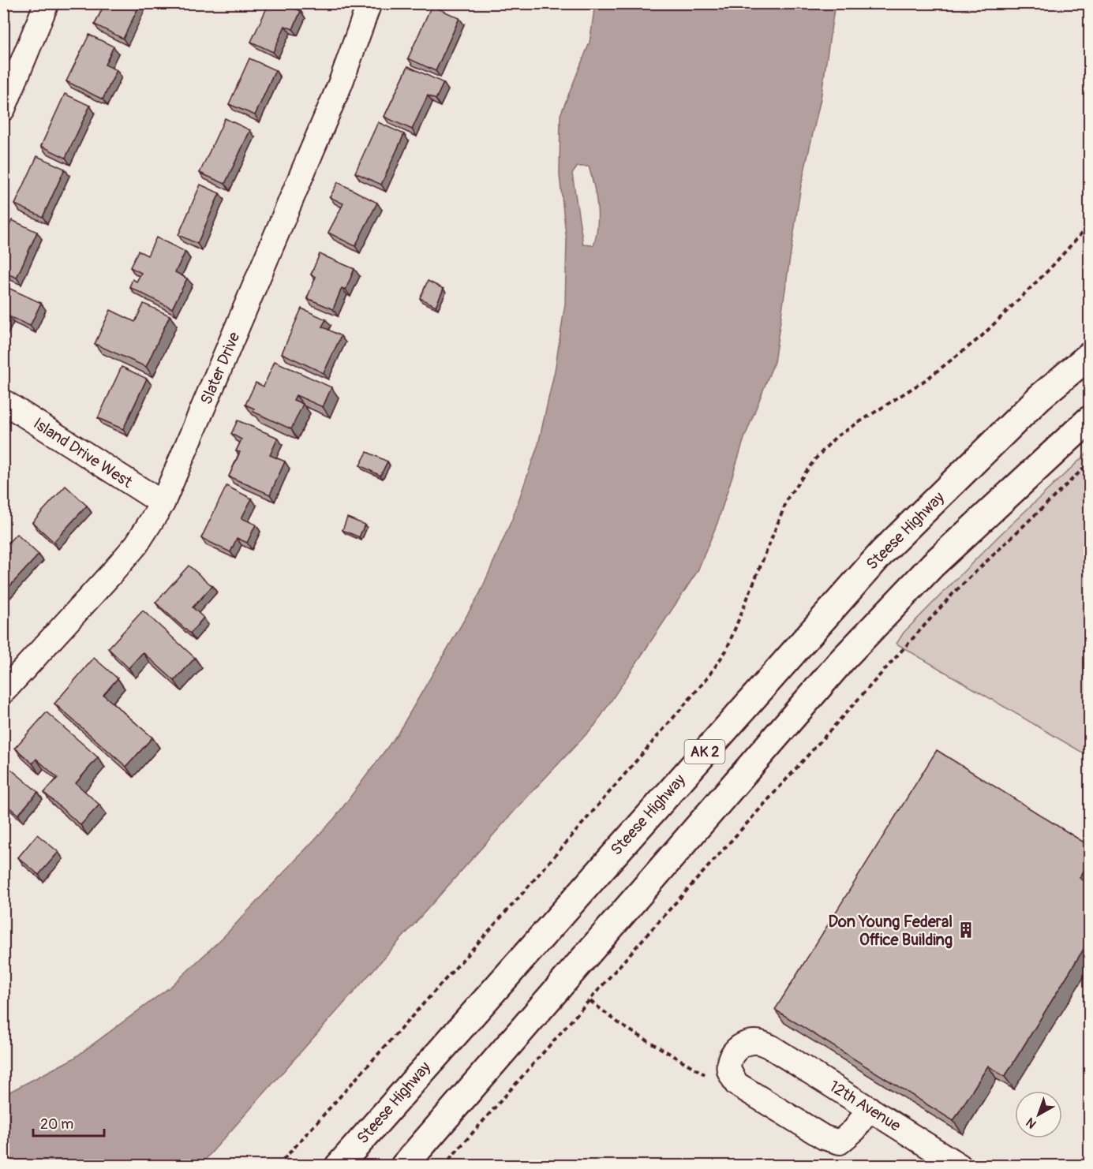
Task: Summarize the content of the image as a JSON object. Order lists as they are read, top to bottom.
{
  "streets": {
    "highway": ["Steese Highway", "AK 2"],
    "street": ["Slater Drive", "Island Drive West", "12th Avenue"]
  },
  "crossings": [
    ["Slater Drive", "Island Drive West"]
  ],
  "places": {
    "building": ["Don Young Federal Office Building"]
  },
  "scale_bar": "20 m",
  "north": "bottom left"
}
